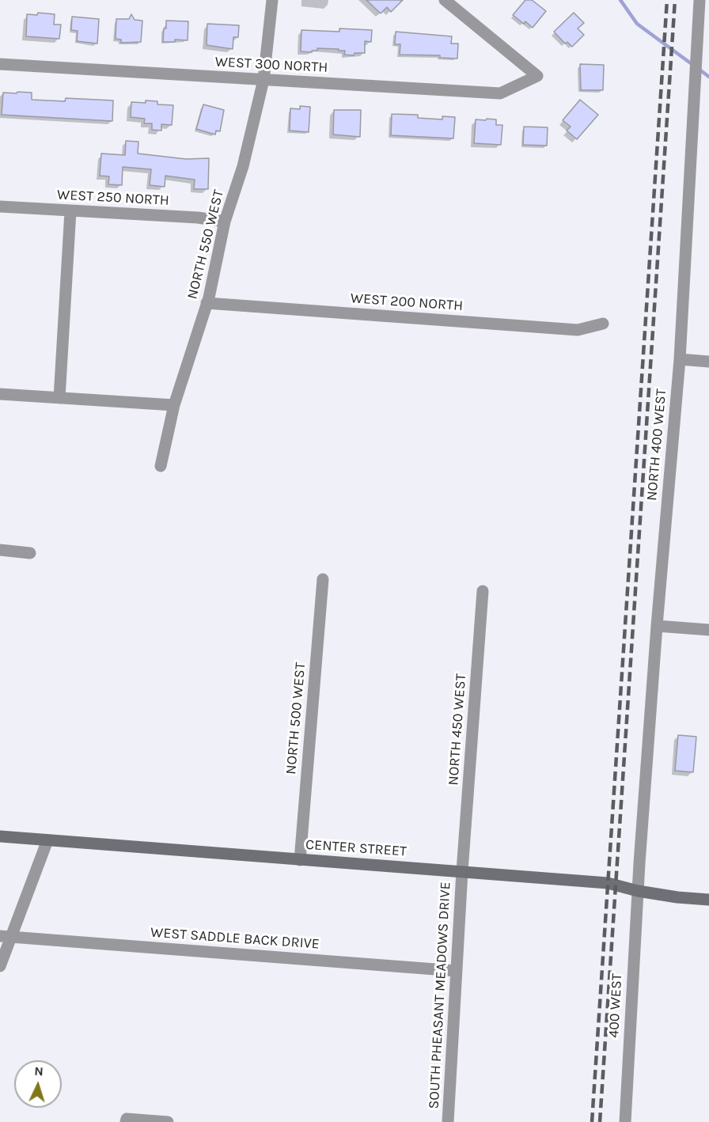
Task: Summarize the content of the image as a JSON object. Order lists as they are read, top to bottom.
{
  "streets": {
    "street": [
      "WEST 300 NORTH",
      "WEST 250 NORTH",
      "NORTH 550 WEST",
      "WEST 200 NORTH",
      "NORTH 400 WEST",
      "NORTH 500 WEST",
      "NORTH 450 WEST",
      "CENTER STREET",
      "WEST SADDLE BACK DRIVE",
      "SOUTH PHEASANT MEADOWS DRIVE",
      "400 WEST"
    ]
  },
  "crossings": [
    ["WEST 300 NORTH", "NORTH 550 WEST"],
    ["WEST 250 NORTH", "NORTH 550 WEST"],
    ["NORTH 550 WEST", "WEST 200 NORTH"],
    ["NORTH 400 WEST", "CENTER STREET"],
    ["NORTH 400 WEST", "400 WEST"],
    ["NORTH 500 WEST", "CENTER STREET"],
    ["NORTH 450 WEST", "CENTER STREET"],
    ["NORTH 450 WEST", "SOUTH PHEASANT MEADOWS DRIVE"],
    ["CENTER STREET", "SOUTH PHEASANT MEADOWS DRIVE"],
    ["CENTER STREET", "400 WEST"],
    ["WEST SADDLE BACK DRIVE", "SOUTH PHEASANT MEADOWS DRIVE"]
  ],
  "north": "top"
}
